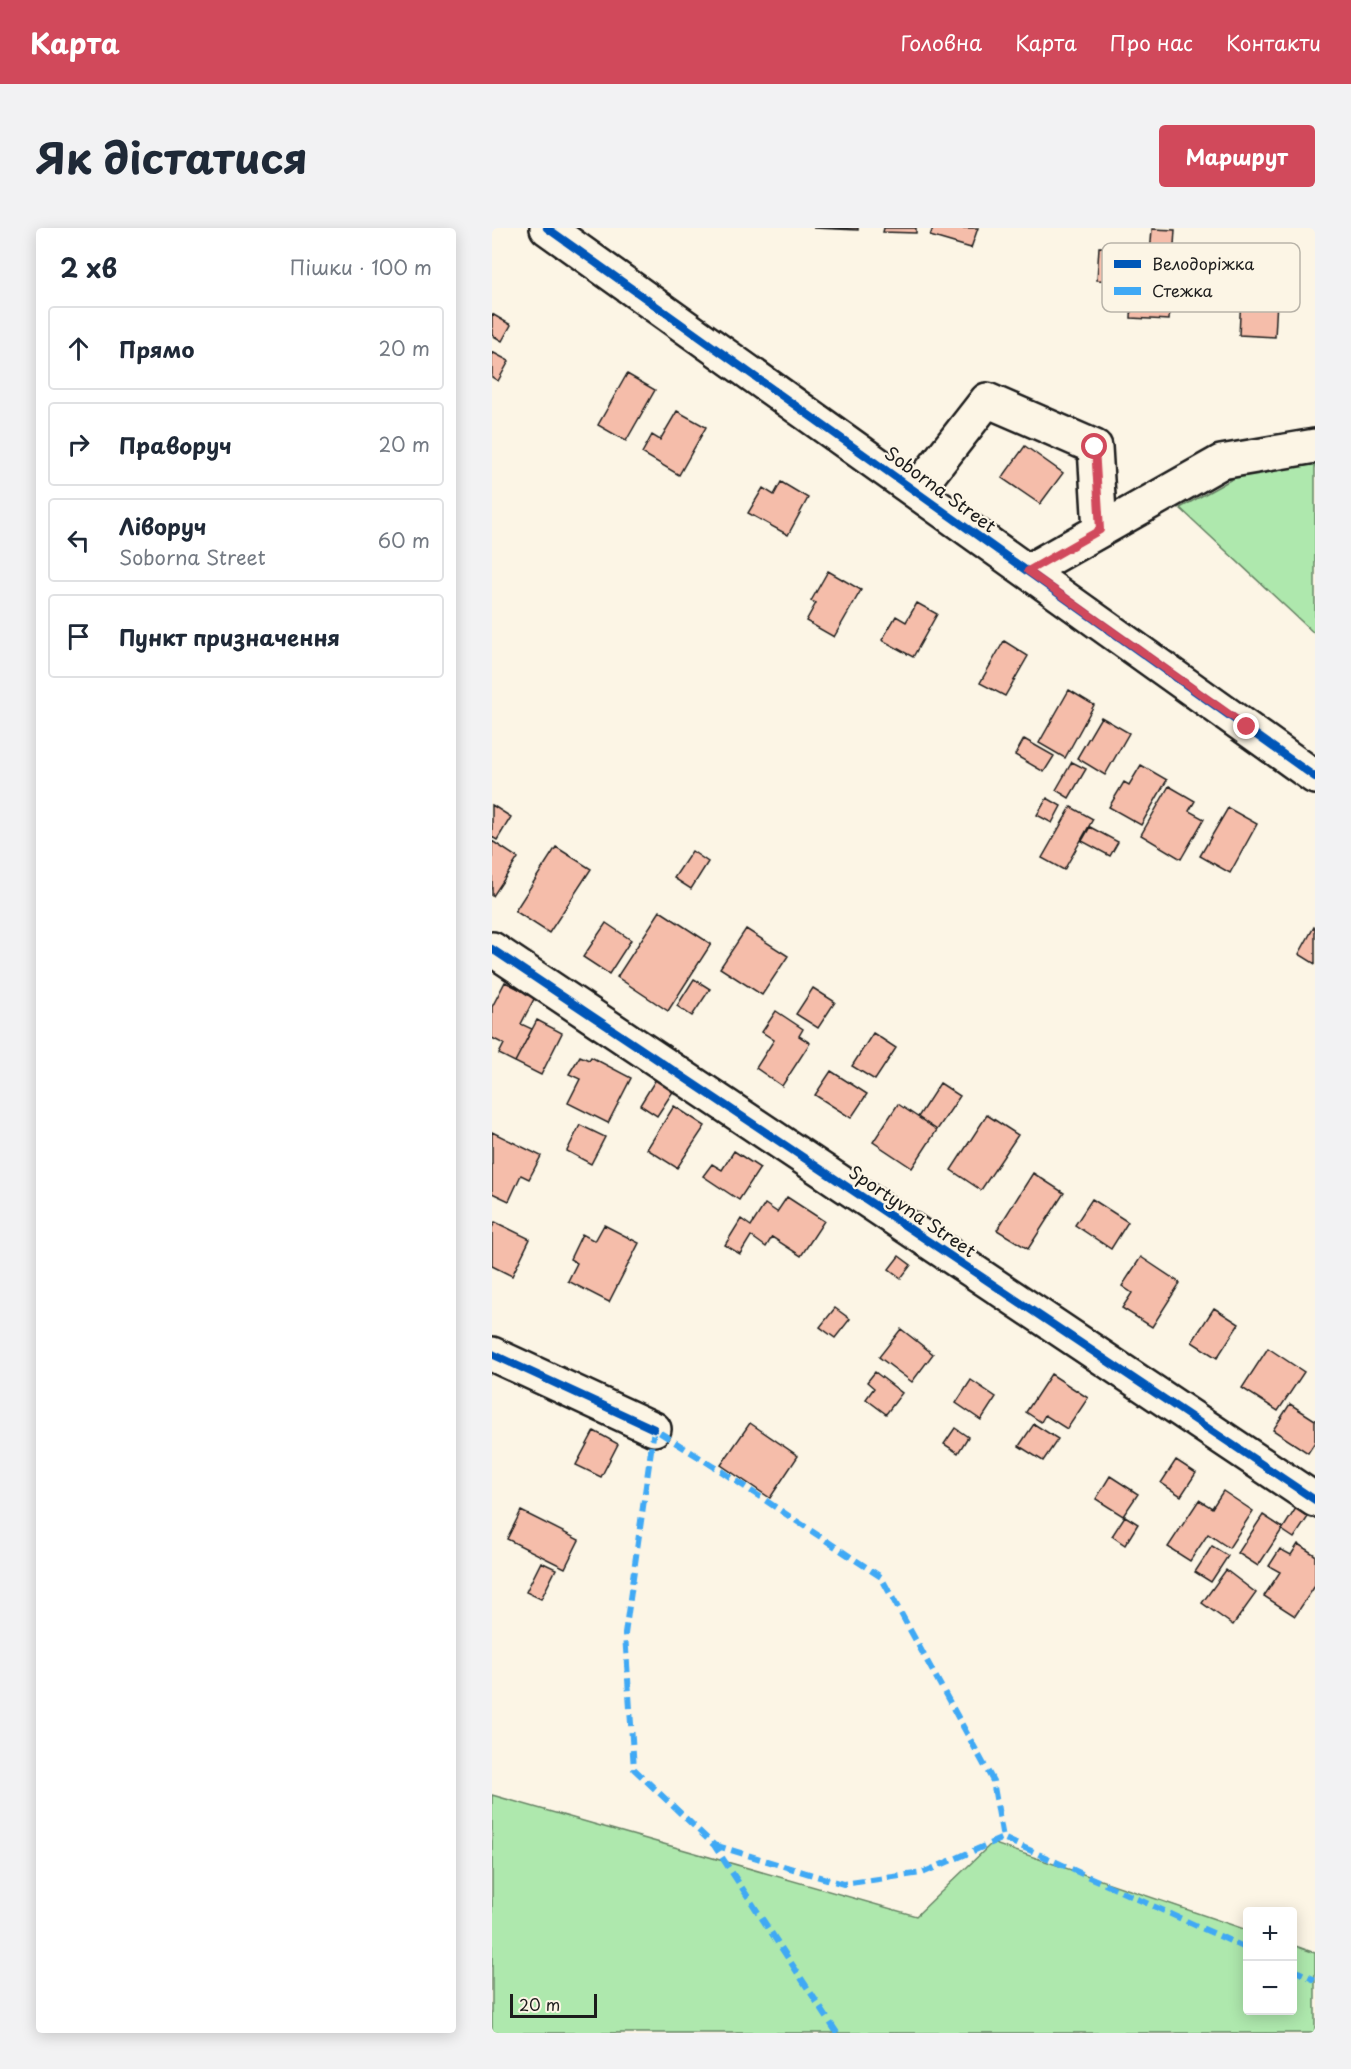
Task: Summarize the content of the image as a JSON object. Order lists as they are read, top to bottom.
{
  "streets": {
    "street": ["Soborna Street", "Sportyvna Street"]
  },
  "legend": ["Велодоріжка", "Стежка"],
  "scale_bar": "20 m",
  "page": {
    "header": "Карта",
    "nav": [
      "Головна",
      "Карта",
      "Про нас",
      "Контакти"
    ],
    "title": "Як дістатися",
    "buttons": "Маршрут",
    "heading": ["2 хв", "Пішки · 100 m"],
    "list": [
      ["Прямо", "20 m"],
      ["Праворуч", "20 m"],
      ["Ліворуч", "Soborna Street", "60 m"],
      "Пункт призначення"
    ],
    "map_buttons": ["+", "−"],
    "scale": "20 m"
  }
}
